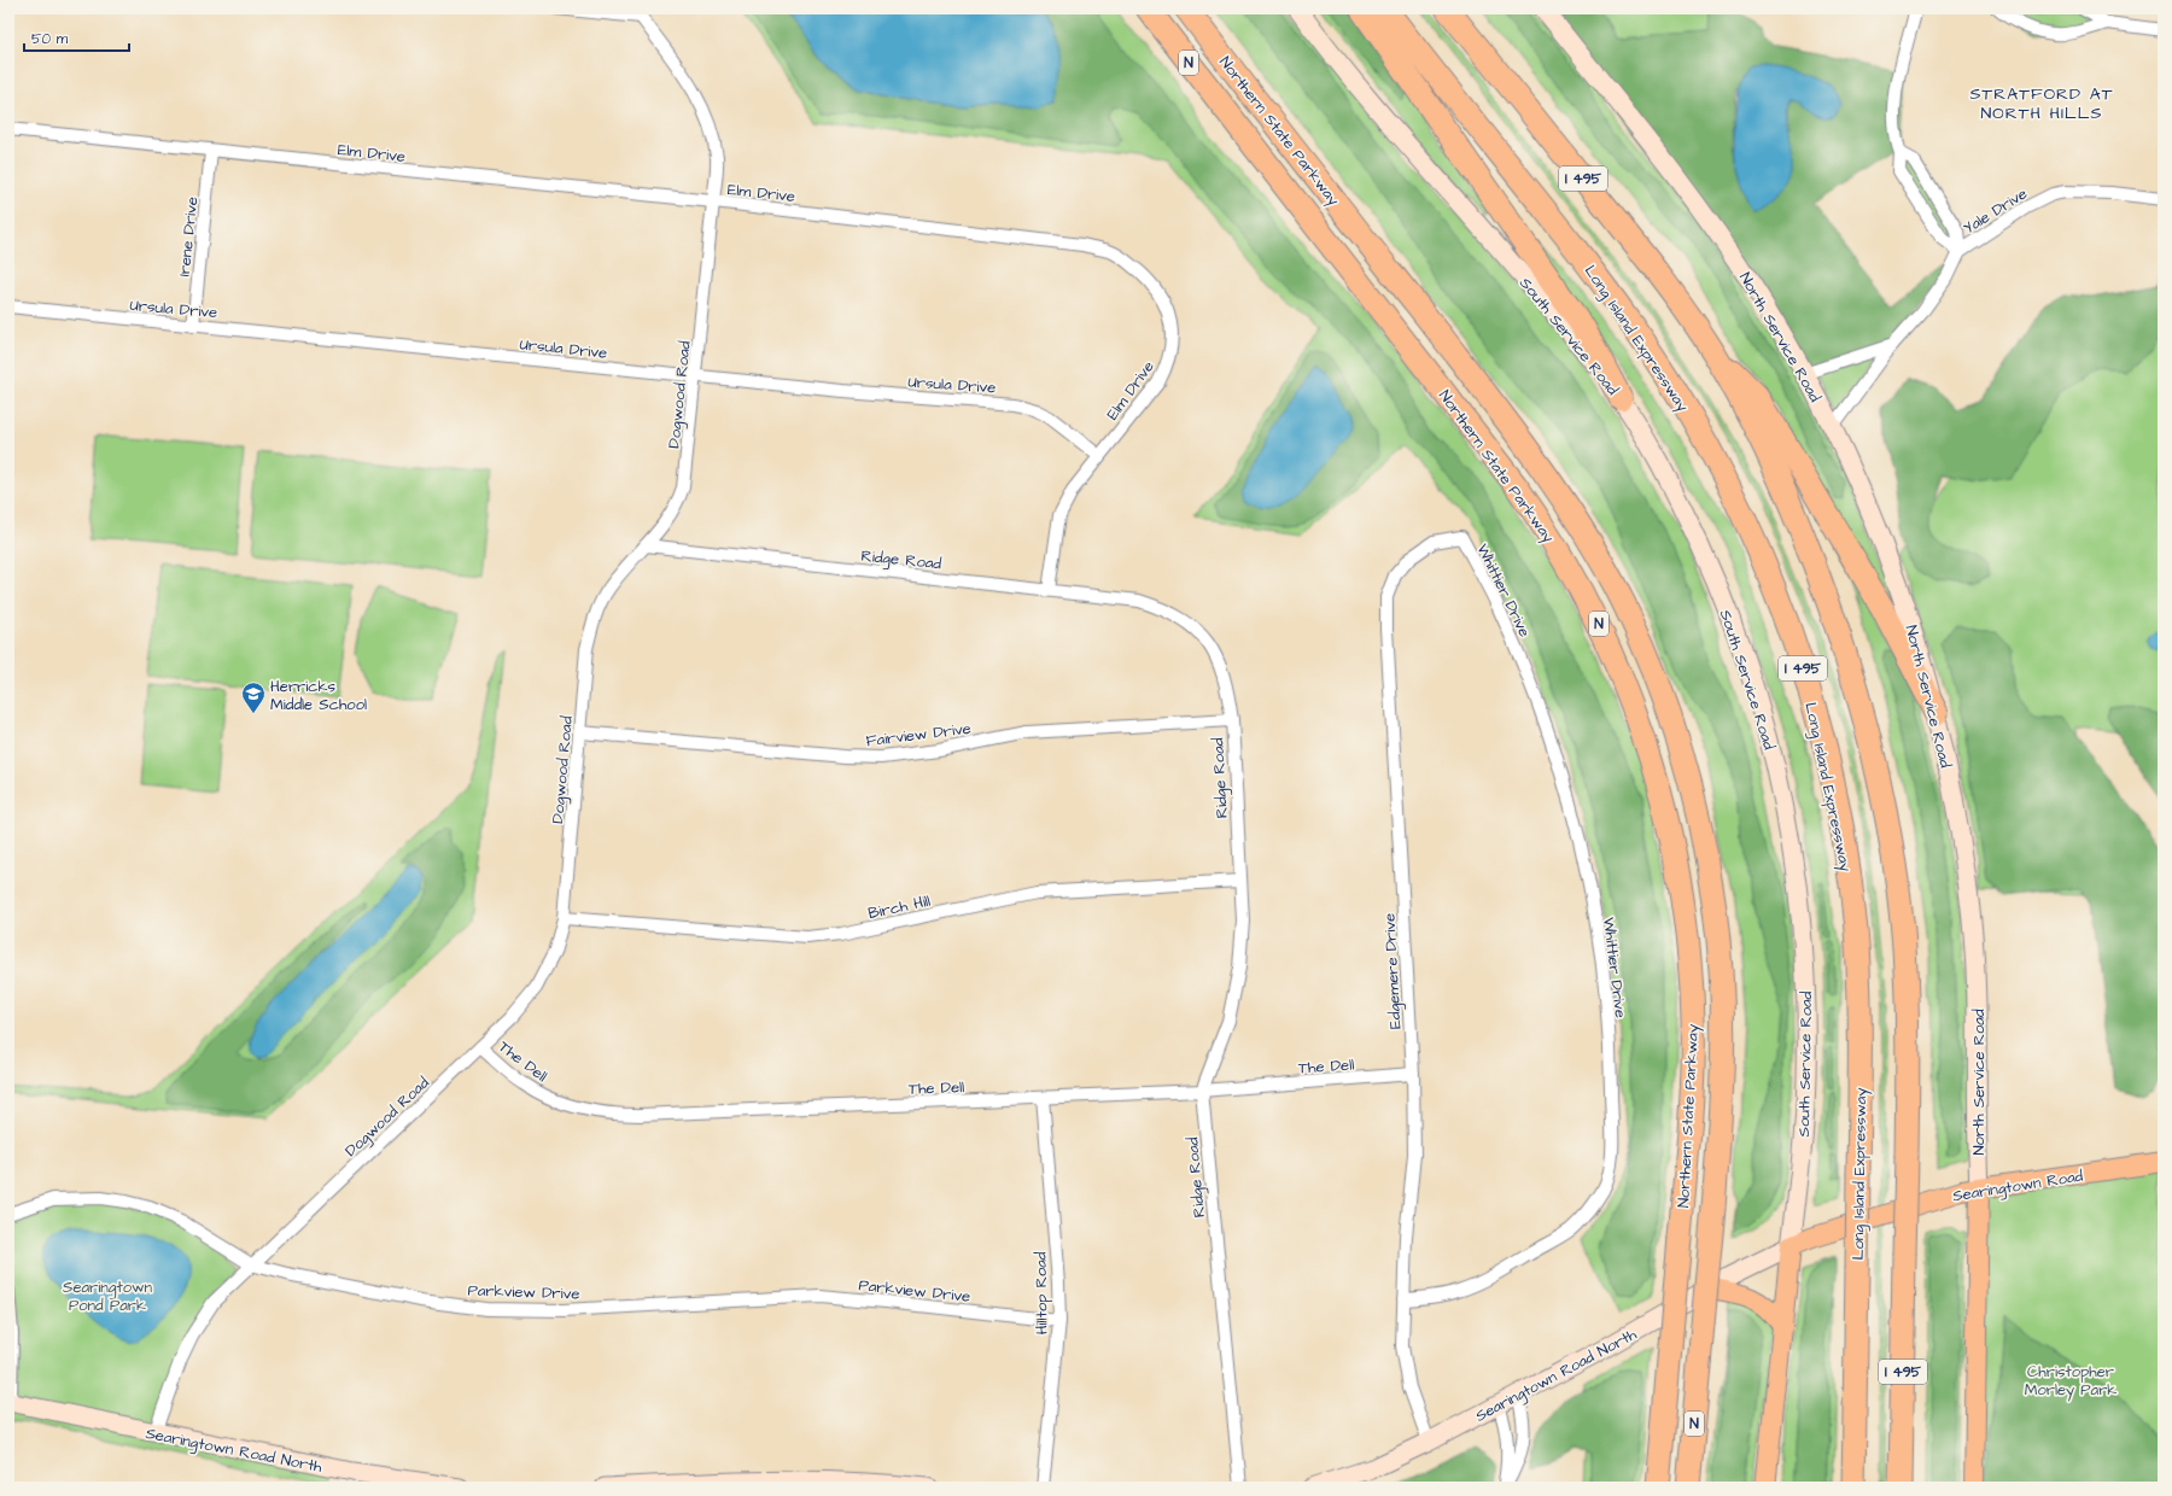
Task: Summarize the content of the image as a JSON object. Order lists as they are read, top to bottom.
{
  "streets": {
    "highway": [
      "N",
      "Northern State Parkway",
      "I 495",
      "Long Island Expressway"
    ],
    "main road": [
      "South Service Road",
      "North Service Road",
      "Searingtown Road",
      "Searingtown Road North"
    ],
    "street": [
      "Elm Drive",
      "Yale Drive",
      "Irene Drive",
      "Ursula Drive",
      "Dogwood Road",
      "Ridge Road",
      "Whittier Drive",
      "Fairview Drive",
      "Birch Hill",
      "Edgemere Drive",
      "The Dell",
      "Parkview Drive",
      "Hilltop Road"
    ]
  },
  "crossings": [
    ["Elm Drive", "Irene Drive"],
    ["Elm Drive", "Ursula Drive"],
    ["Elm Drive", "Dogwood Road"],
    ["Elm Drive", "Ridge Road"],
    ["Yale Drive", "North Service Road"],
    ["Irene Drive", "Ursula Drive"],
    ["Ursula Drive", "Dogwood Road"],
    ["South Service Road", "Searingtown Road"],
    ["South Service Road", "Searingtown Road North"],
    ["North Service Road", "Searingtown Road"],
    ["Dogwood Road", "Ridge Road"],
    ["Dogwood Road", "Fairview Drive"],
    ["Dogwood Road", "Birch Hill"],
    ["Dogwood Road", "The Dell"],
    ["Dogwood Road", "Parkview Drive"],
    ["Dogwood Road", "Searingtown Road North"],
    ["Ridge Road", "Fairview Drive"],
    ["Ridge Road", "Birch Hill"],
    ["Ridge Road", "The Dell"],
    ["Whittier Drive", "Edgemere Drive"],
    ["Edgemere Drive", "The Dell"],
    ["Edgemere Drive", "Searingtown Road North"],
    ["The Dell", "Hilltop Road"],
    ["Searingtown Road", "Searingtown Road North"],
    ["Parkview Drive", "Hilltop Road"]
  ],
  "districts": ["STRATFORD AT NORTH HILLS"],
  "parks": ["Searingtown Pond Park", "Christopher Morley Park"],
  "places": {
    "school or university": ["Herricks Middle School"]
  },
  "scale_bar": "50 m"
}
